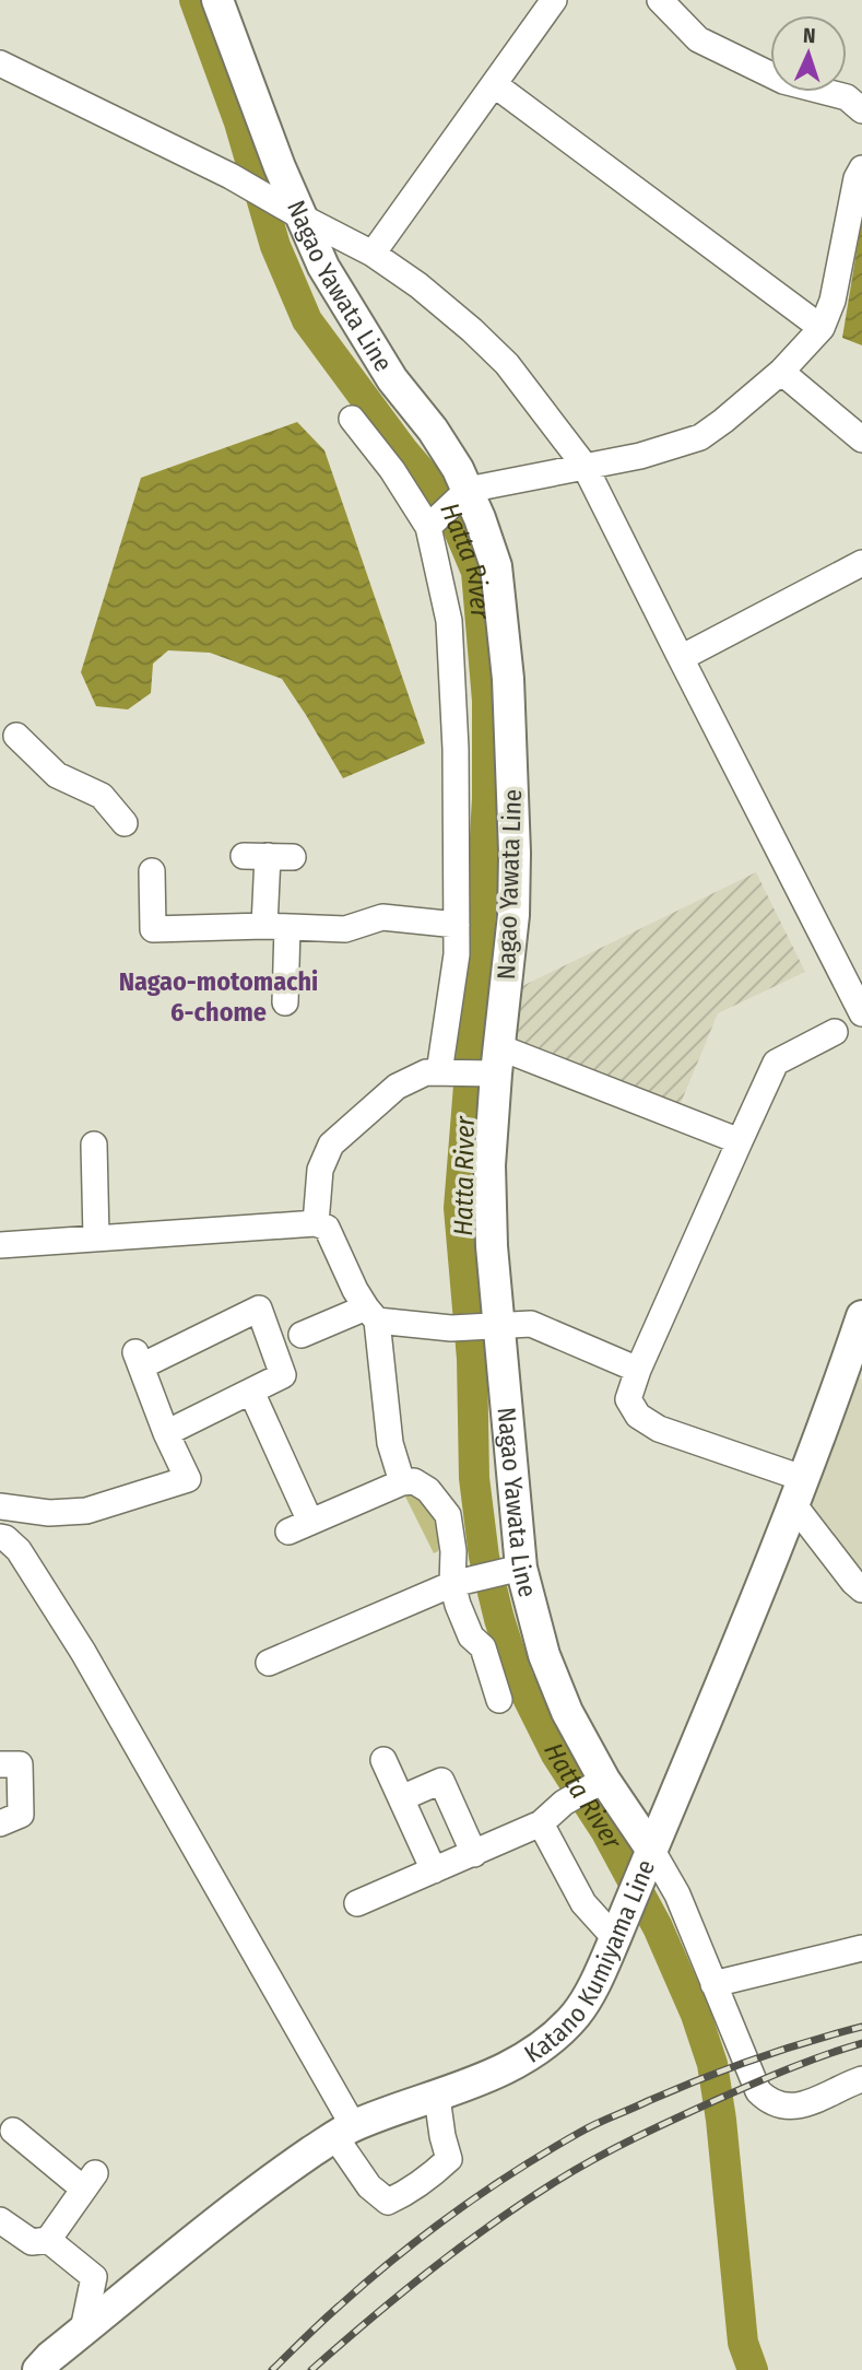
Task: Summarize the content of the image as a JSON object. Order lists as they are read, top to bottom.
{
  "streets": {
    "main road": ["Nagao Yawata Line", "Katano Kumiyama Line"]
  },
  "crossings": [
    ["Nagao Yawata Line", "Katano Kumiyama Line"]
  ],
  "districts": ["Nagao-motomachi 6-chome"],
  "water": ["Hatta River"],
  "north": "top"
}
